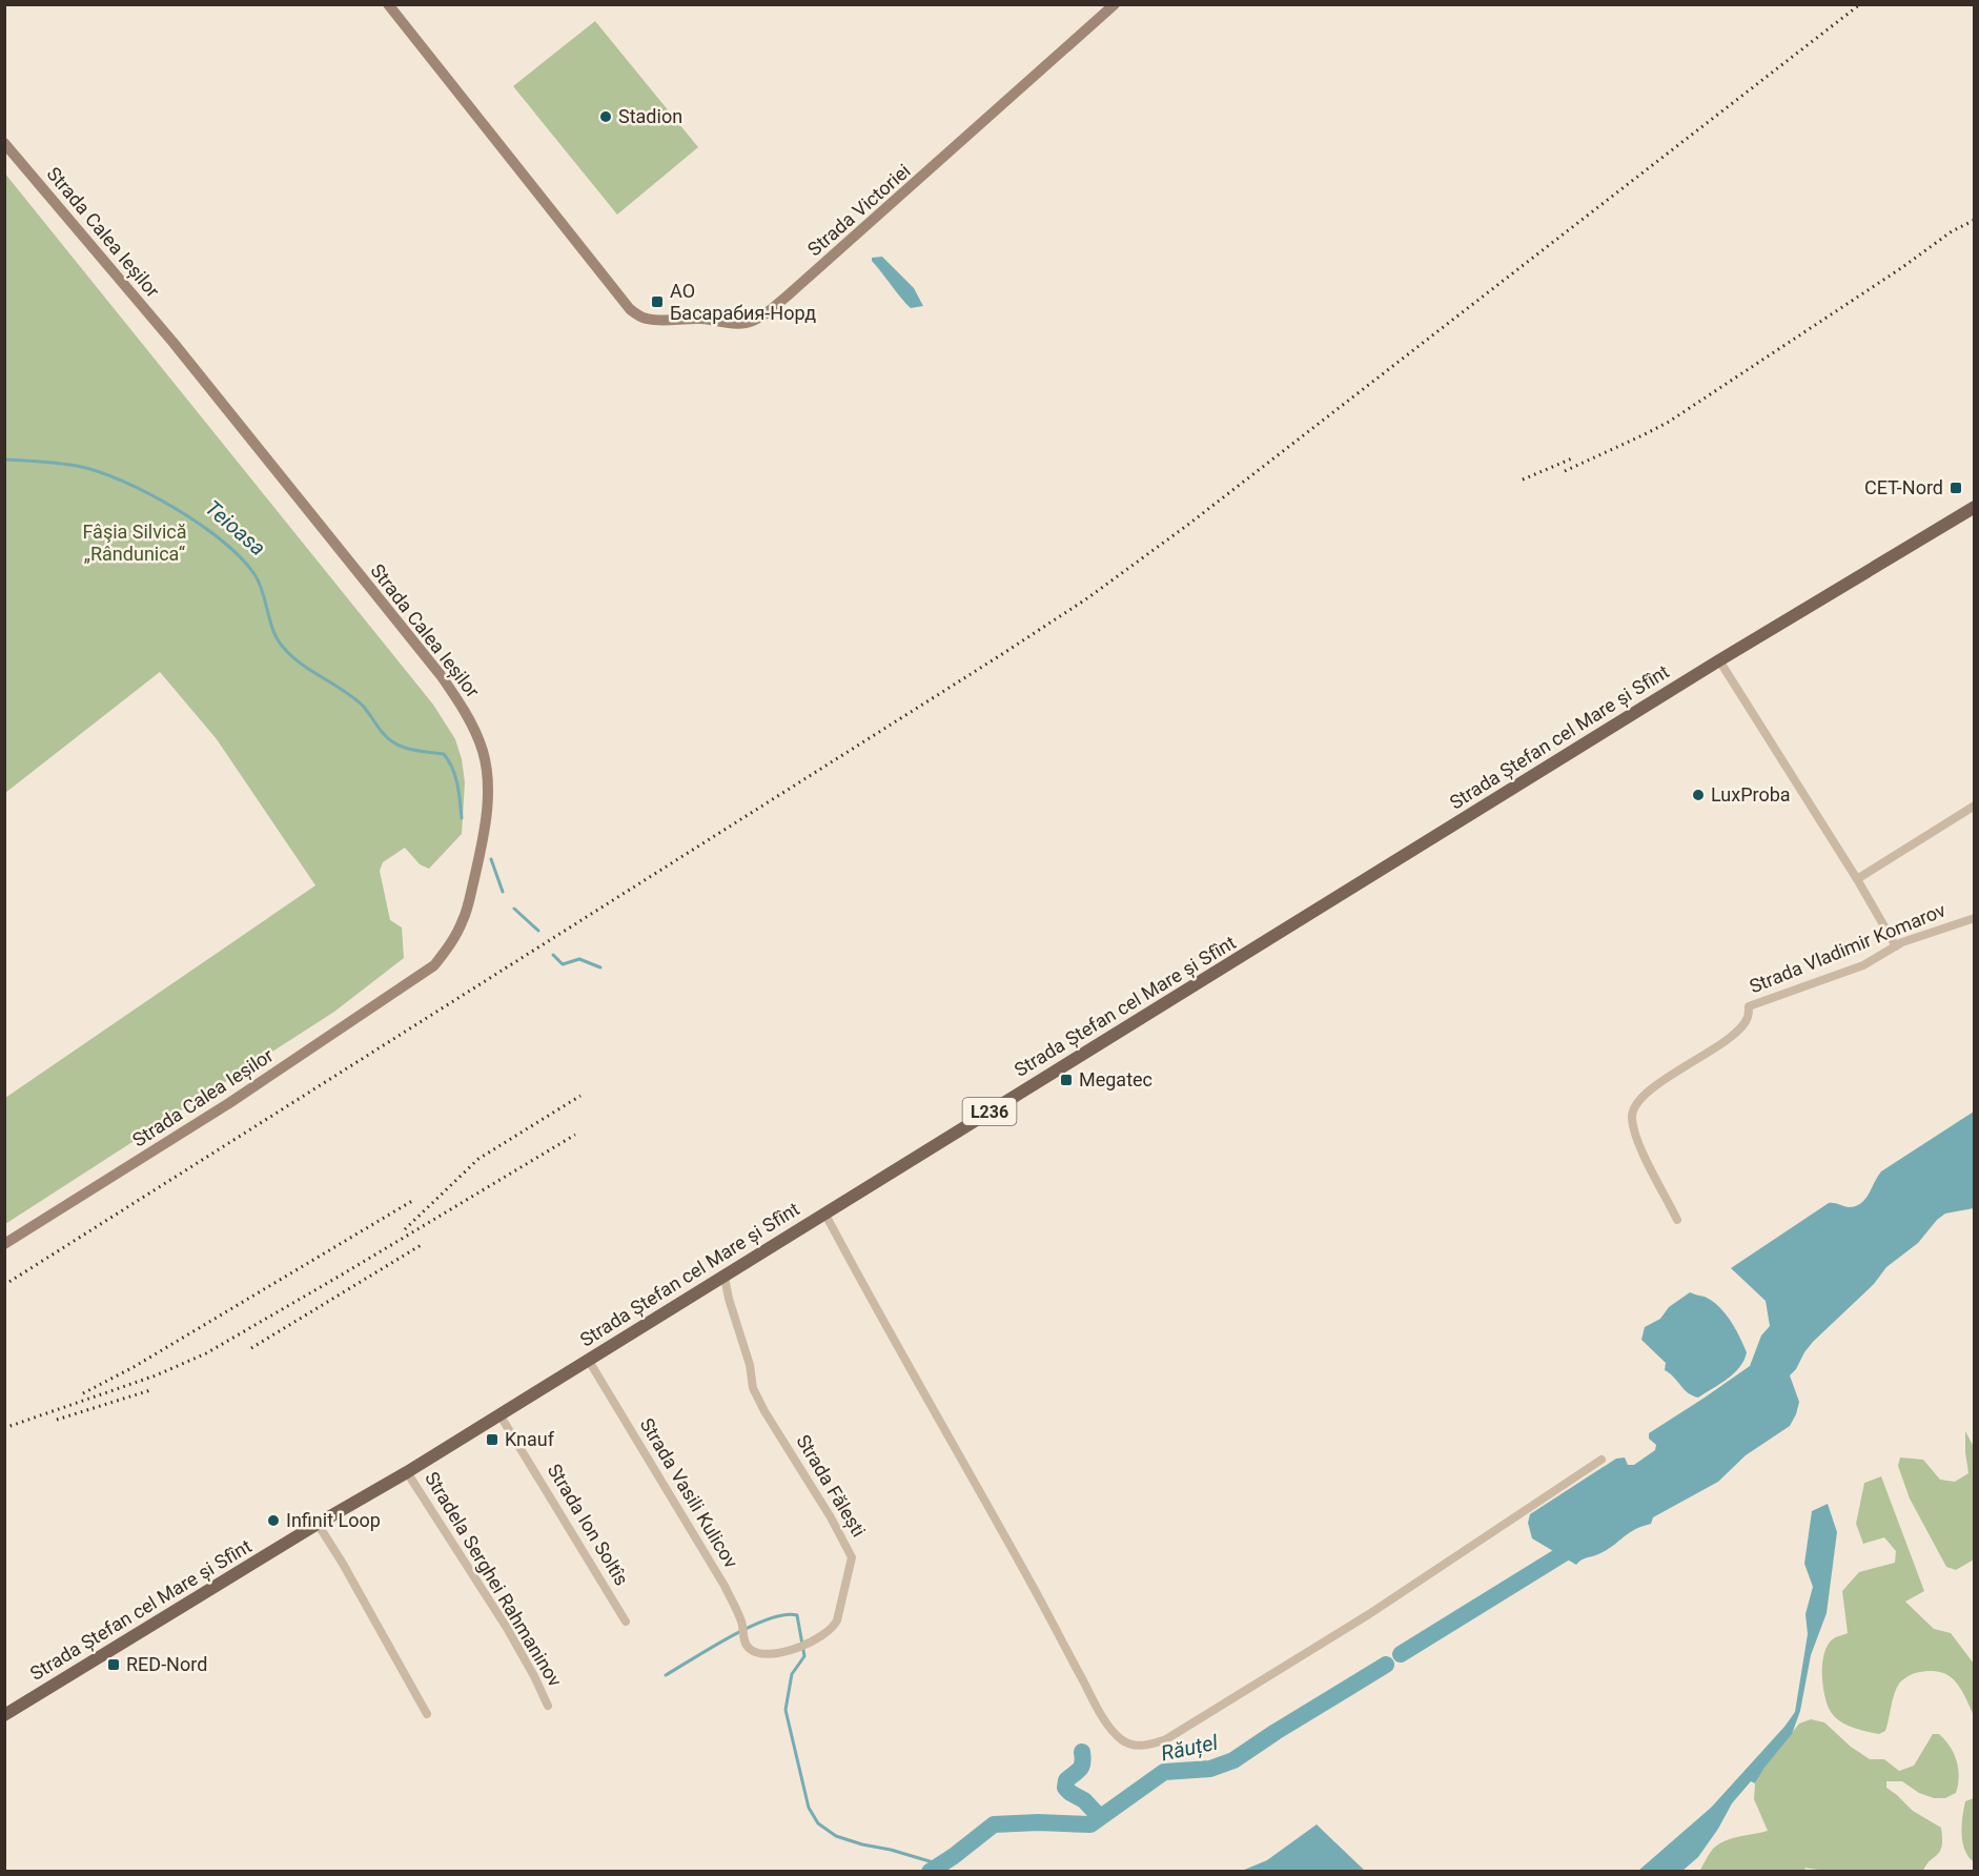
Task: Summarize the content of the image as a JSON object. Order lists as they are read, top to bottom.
{
  "streets": {
    "main road": ["Strada Ștefan cel Mare și Sfînt", "L236"],
    "street": [
      "Strada Victoriei",
      "Strada Calea Ieșilor",
      "Strada Vladimir Komarov",
      "Strada Fălești",
      "Strada Vasili Kulicov",
      "Strada Ion Soltîs",
      "Stradela Serghei Rahmaninov"
    ]
  },
  "crossings": [
    ["Strada Ștefan cel Mare și Sfînt", "Strada Fălești"],
    ["Strada Ștefan cel Mare și Sfînt", "Strada Vasili Kulicov"],
    ["Strada Ștefan cel Mare și Sfînt", "Strada Ion Soltîs"],
    ["Strada Ștefan cel Mare și Sfînt", "Stradela Serghei Rahmaninov"],
    ["Strada Fălești", "Strada Vasili Kulicov"]
  ],
  "water": ["Teioasa", "Răuțel"],
  "parks": ["Fâşia Silvică „Rândunica“"],
  "places": {
    "other": ["Stadion", "LuxProba", "Infinit Loop"],
    "transit": [
      "АО Басарабия-Норд",
      "CET-Nord",
      "Megatec",
      "Knauf",
      "RED-Nord"
    ]
  }
}
